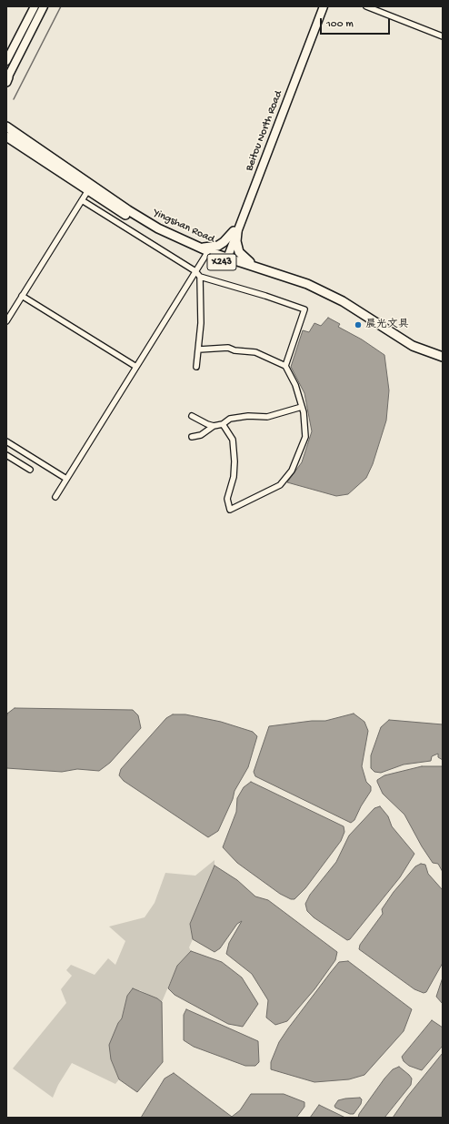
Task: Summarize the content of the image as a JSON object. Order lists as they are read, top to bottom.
{
  "streets": {
    "main road": ["Beitou North Road", "Yingshan Road", "X243"]
  },
  "crossings": [
    ["Beitou North Road", "Yingshan Road"]
  ],
  "places": ["晨光文具"],
  "scale_bar": "100 m"
}
